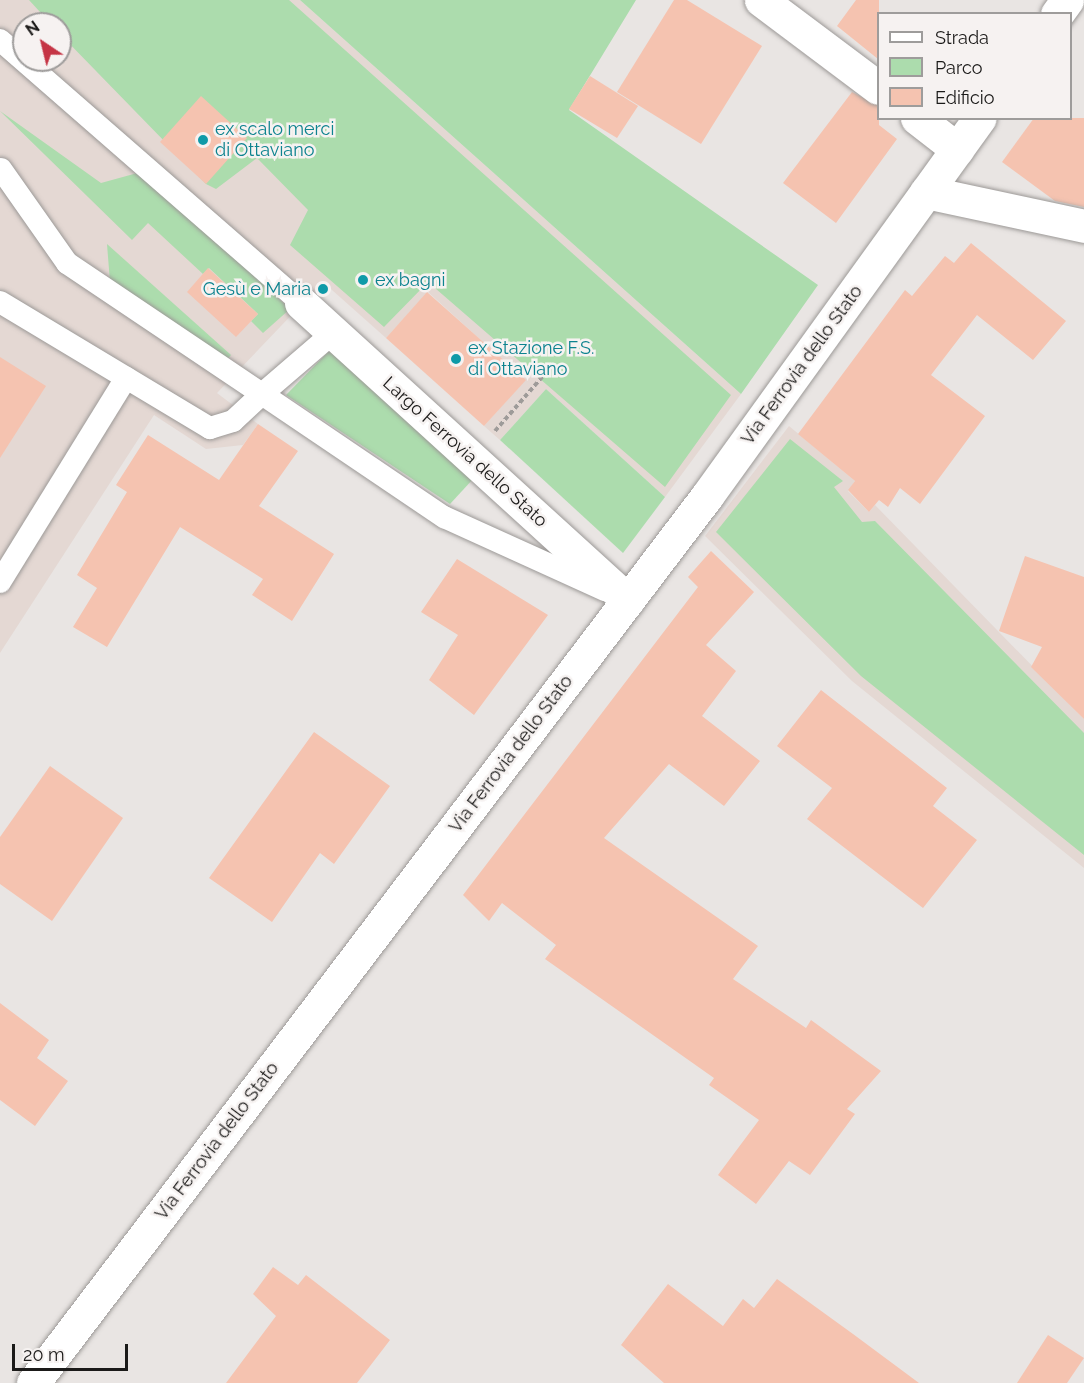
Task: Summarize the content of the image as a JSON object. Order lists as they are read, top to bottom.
{
  "streets": {
    "main road": ["Via Ferrovia dello Stato", "Largo Ferrovia dello Stato"]
  },
  "crossings": [
    ["Via Ferrovia dello Stato", "Largo Ferrovia dello Stato"]
  ],
  "places": [
    "ex scalo merci di Ottaviano",
    "ex bagni",
    "Gesù e Maria",
    "ex Stazione F.S. di Ottaviano"
  ],
  "legend": ["Strada", "Parco", "Edificio"],
  "scale_bar": "20 m",
  "north": "top left"
}
